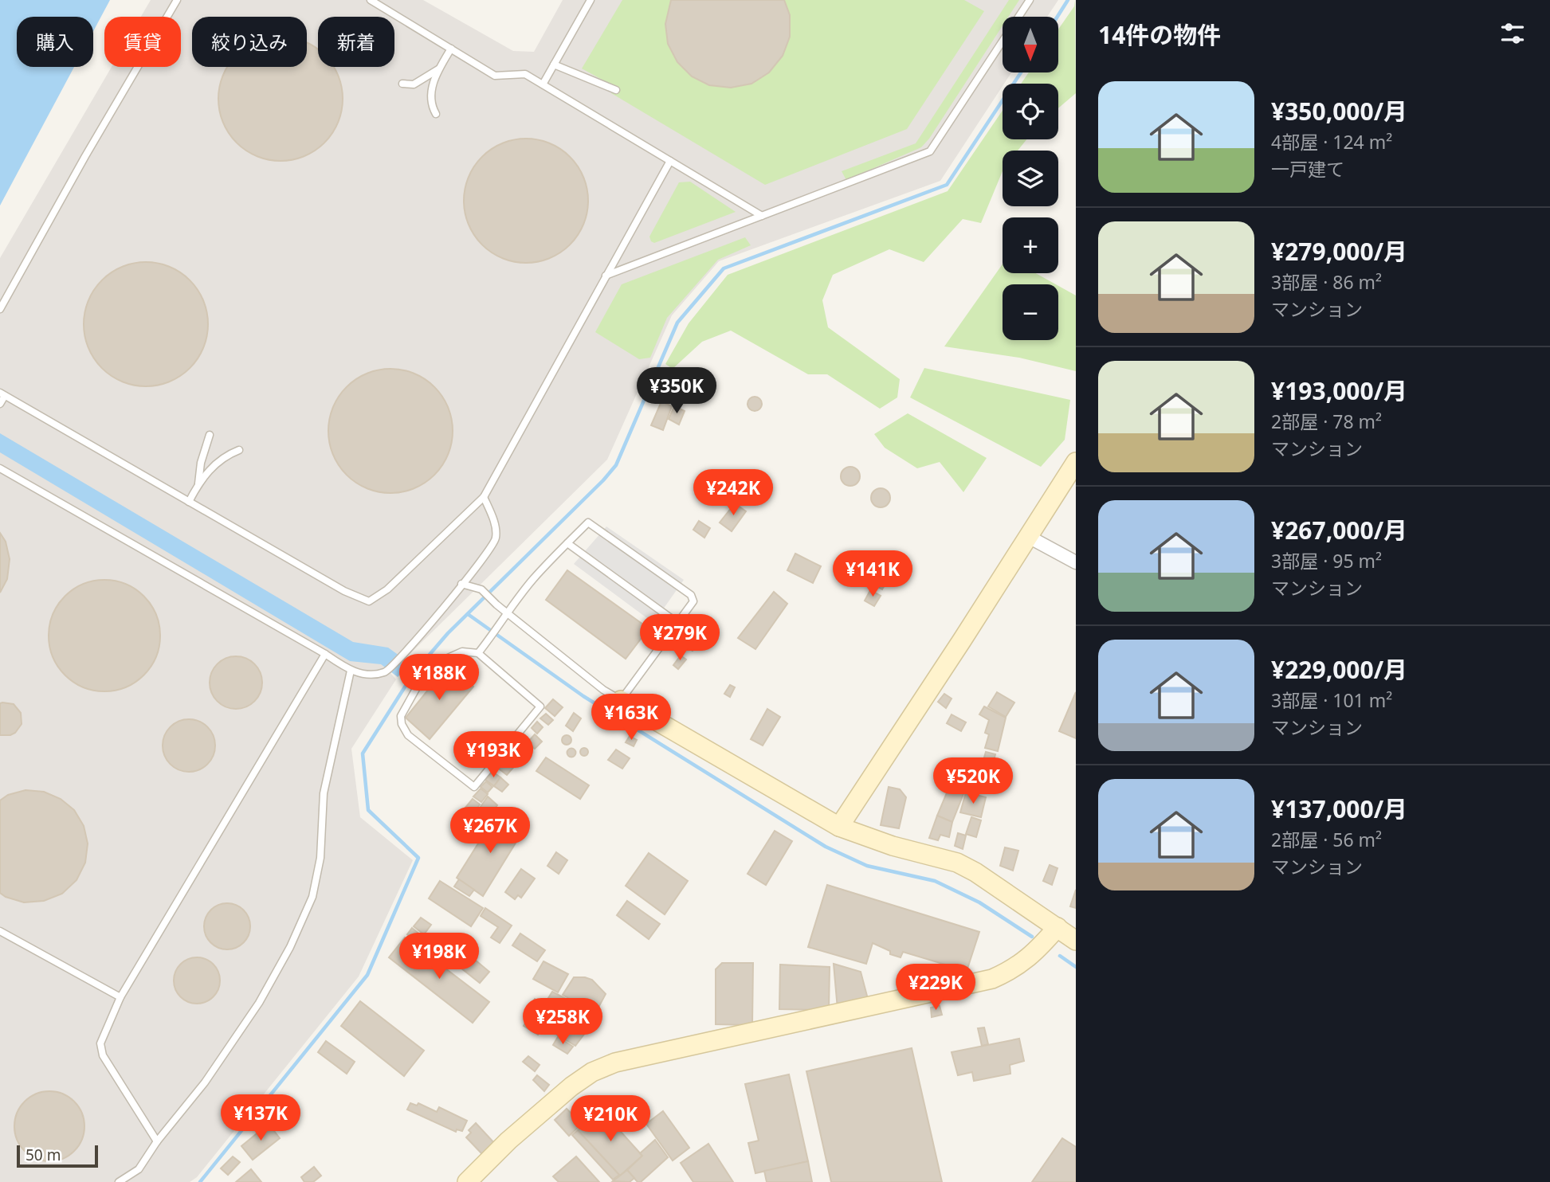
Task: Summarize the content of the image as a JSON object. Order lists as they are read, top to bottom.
{
  "scale_bar": "50 m",
  "north": "bottom",
  "page": {
    "heading": "14件の物件",
    "map_buttons": ["+", "−"],
    "chip": [
      "購入",
      "賃貸",
      "絞り込み",
      "新着"
    ],
    "list": [
      {
        "name": "¥350,000/月",
        "note": "4部屋 · 124 m² · 一戸建て"
      },
      {
        "name": "¥279,000/月",
        "note": "3部屋 · 86 m² · マンション"
      },
      {
        "name": "¥193,000/月",
        "note": "2部屋 · 78 m² · マンション"
      },
      {
        "name": "¥267,000/月",
        "note": "3部屋 · 95 m² · マンション"
      },
      {
        "name": "¥229,000/月",
        "note": "3部屋 · 101 m² · マンション"
      },
      {
        "name": "¥137,000/月",
        "note": "2部屋 · 56 m² · マンション"
      }
    ],
    "price": [
      "¥350K",
      "¥242K",
      "¥141K",
      "¥279K",
      "¥188K",
      "¥163K",
      "¥193K",
      "¥520K",
      "¥267K",
      "¥198K",
      "¥229K",
      "¥258K",
      "¥137K",
      "¥210K"
    ],
    "scale": "50 m"
  }
}
